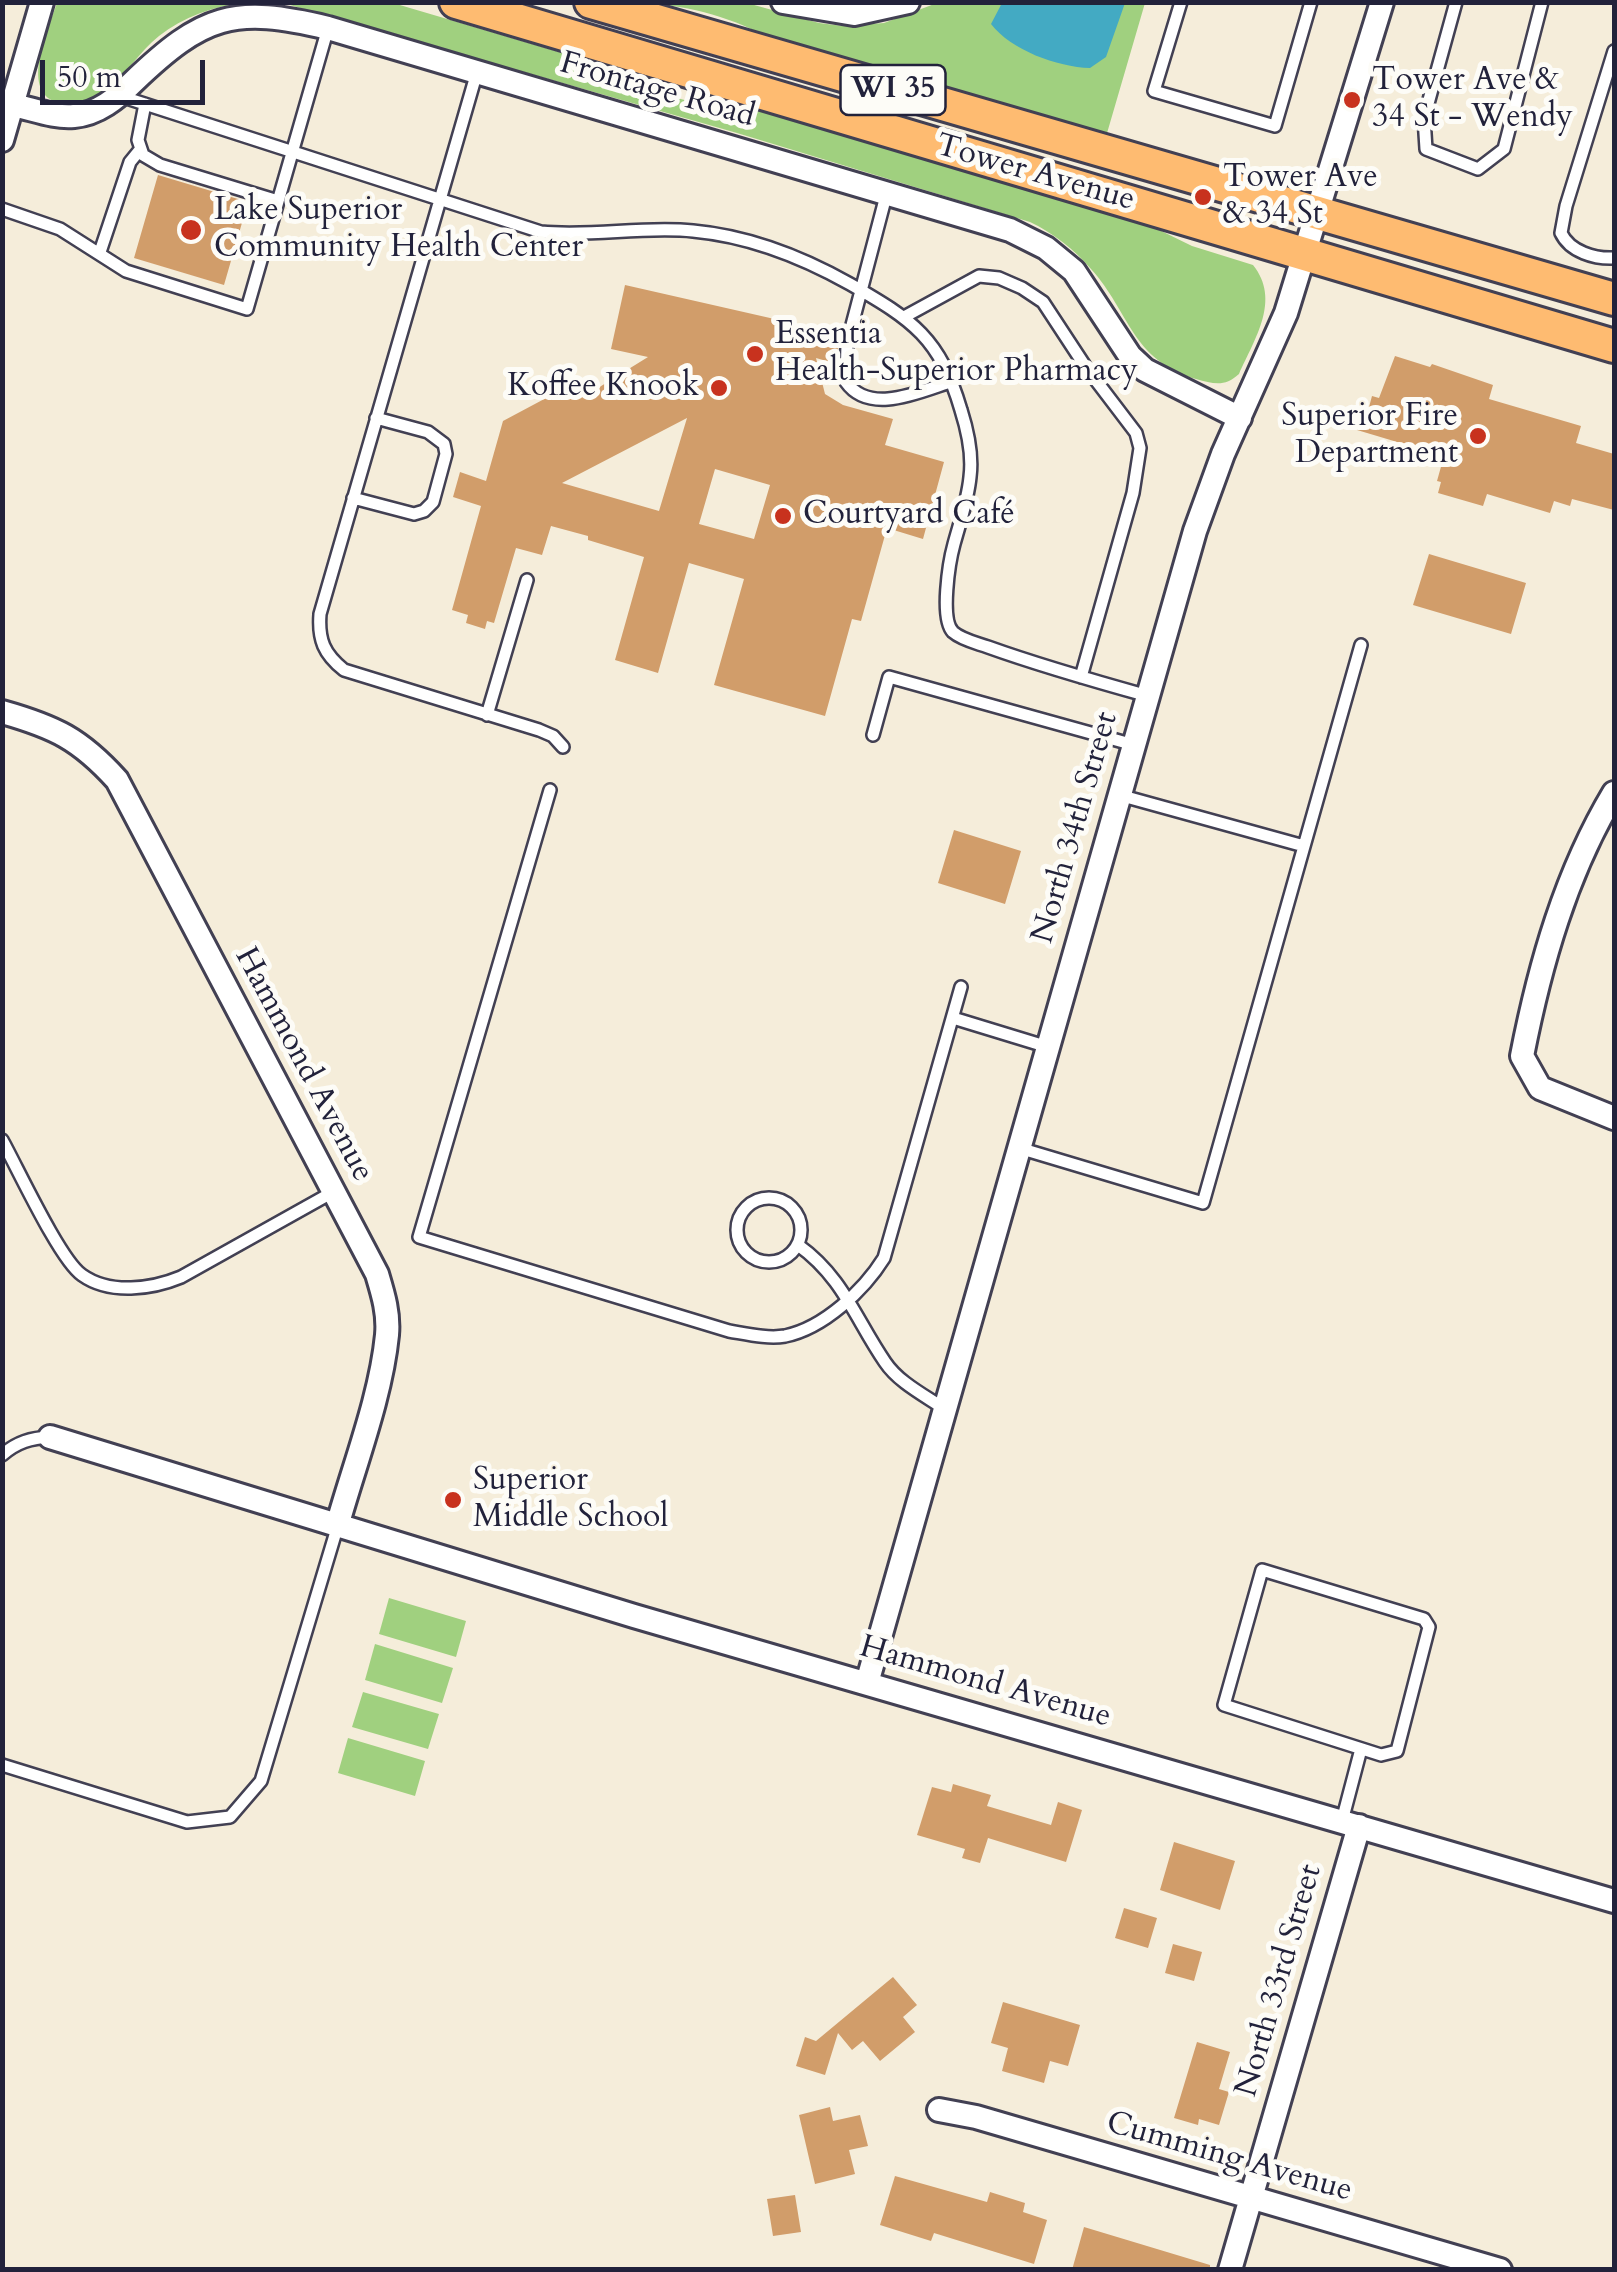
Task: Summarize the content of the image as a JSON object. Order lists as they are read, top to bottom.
{
  "streets": {
    "main road": ["WI 35", "Tower Avenue"],
    "street": [
      "Frontage Road",
      "North 34th Street",
      "Hammond Avenue",
      "North 33rd Street",
      "Cumming Avenue"
    ]
  },
  "crossings": [
    ["Frontage Road", "North 34th Street"],
    ["Tower Avenue", "North 34th Street"],
    ["North 34th Street", "Hammond Avenue"],
    ["Hammond Avenue", "North 33rd Street"],
    ["North 33rd Street", "Cumming Avenue"]
  ],
  "places": [
    "Tower Ave & 34 St - Wendy",
    "Tower Ave & 34 St",
    "Lake Superior Community Health Center",
    "Essentia Health-Superior Pharmacy",
    "Koffee Knook",
    "Superior Fire Department",
    "Courtyard Café",
    "Superior Middle School"
  ],
  "scale_bar": "50 m"
}
